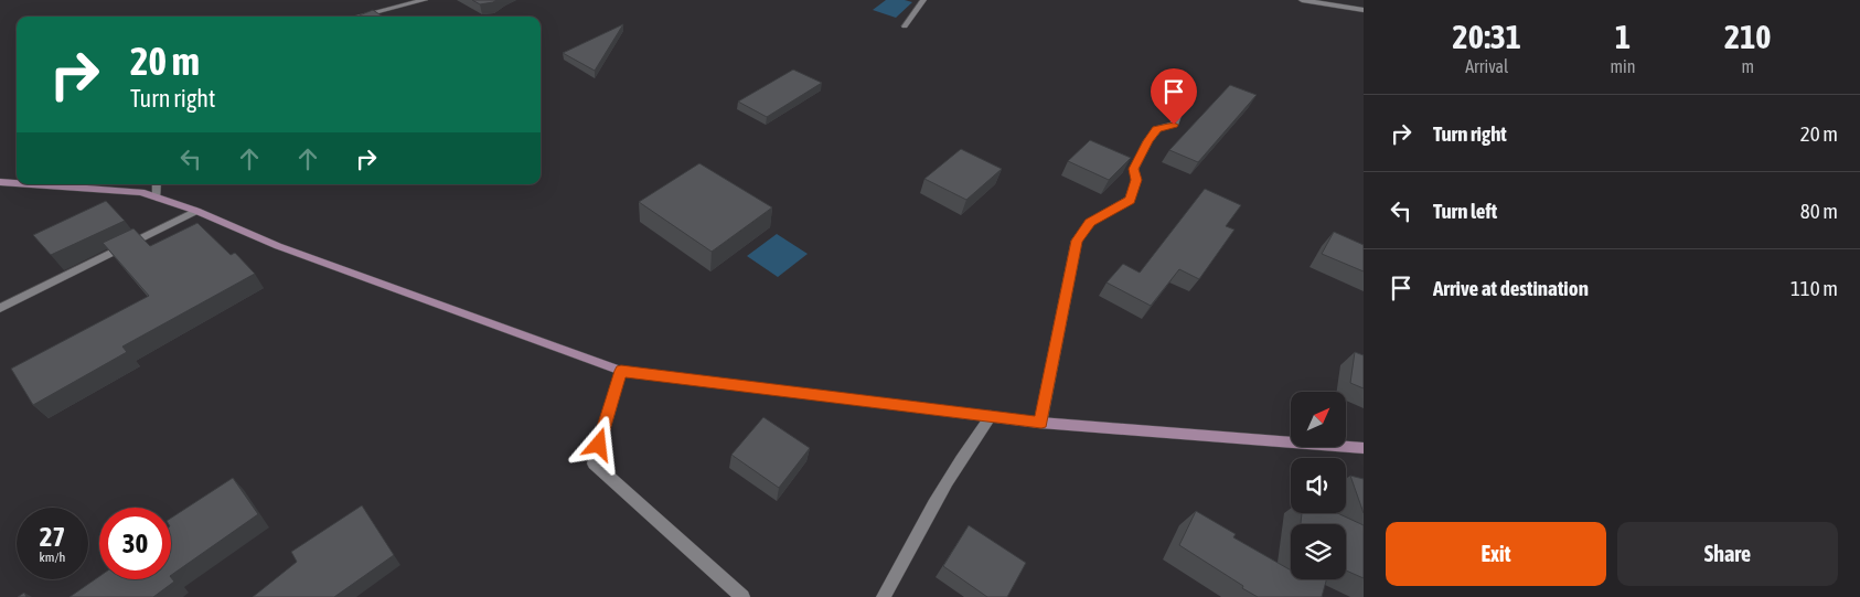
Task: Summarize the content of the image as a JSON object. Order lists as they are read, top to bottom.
{
  "north": "top right",
  "page": {
    "eta": [
      "20:31",
      "Arrival",
      "1",
      "min",
      "210",
      "m"
    ],
    "turn": ["20 m", "Turn right"],
    "list": [
      {
        "name": "Turn right",
        "value": "20 m"
      },
      {
        "name": "Turn left",
        "value": "80 m"
      },
      {
        "name": "Arrive at destination",
        "value": "110 m"
      }
    ],
    "speed": "27 km/h",
    "limit": "30",
    "buttons": ["Exit", "Share"]
  }
}
